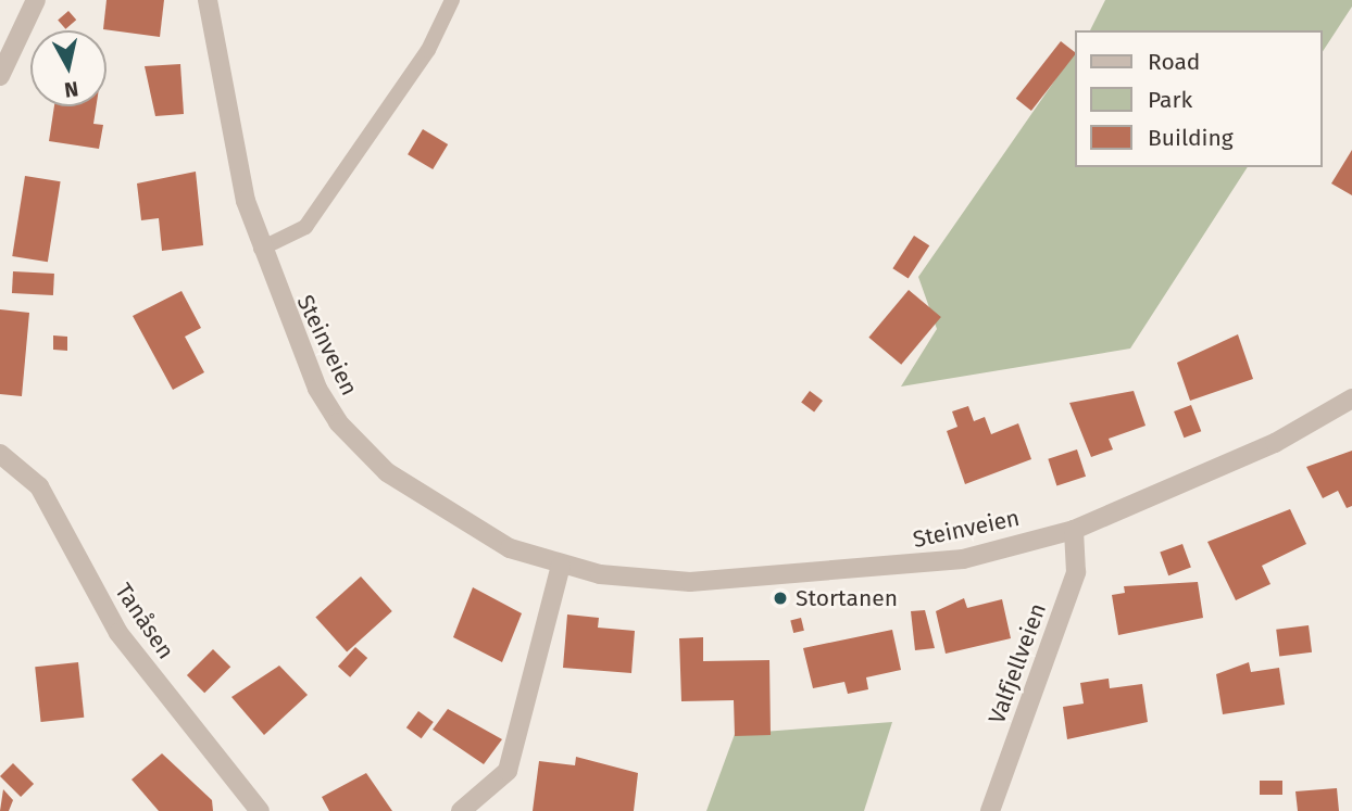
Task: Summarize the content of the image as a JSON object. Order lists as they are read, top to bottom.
{
  "streets": {
    "street": ["Steinveien", "Tanåsen", "Valfjellveien"]
  },
  "crossings": [
    ["Steinveien", "Valfjellveien"]
  ],
  "places": ["Stortanen"],
  "legend": ["Road", "Park", "Building"],
  "north": "bottom"
}
